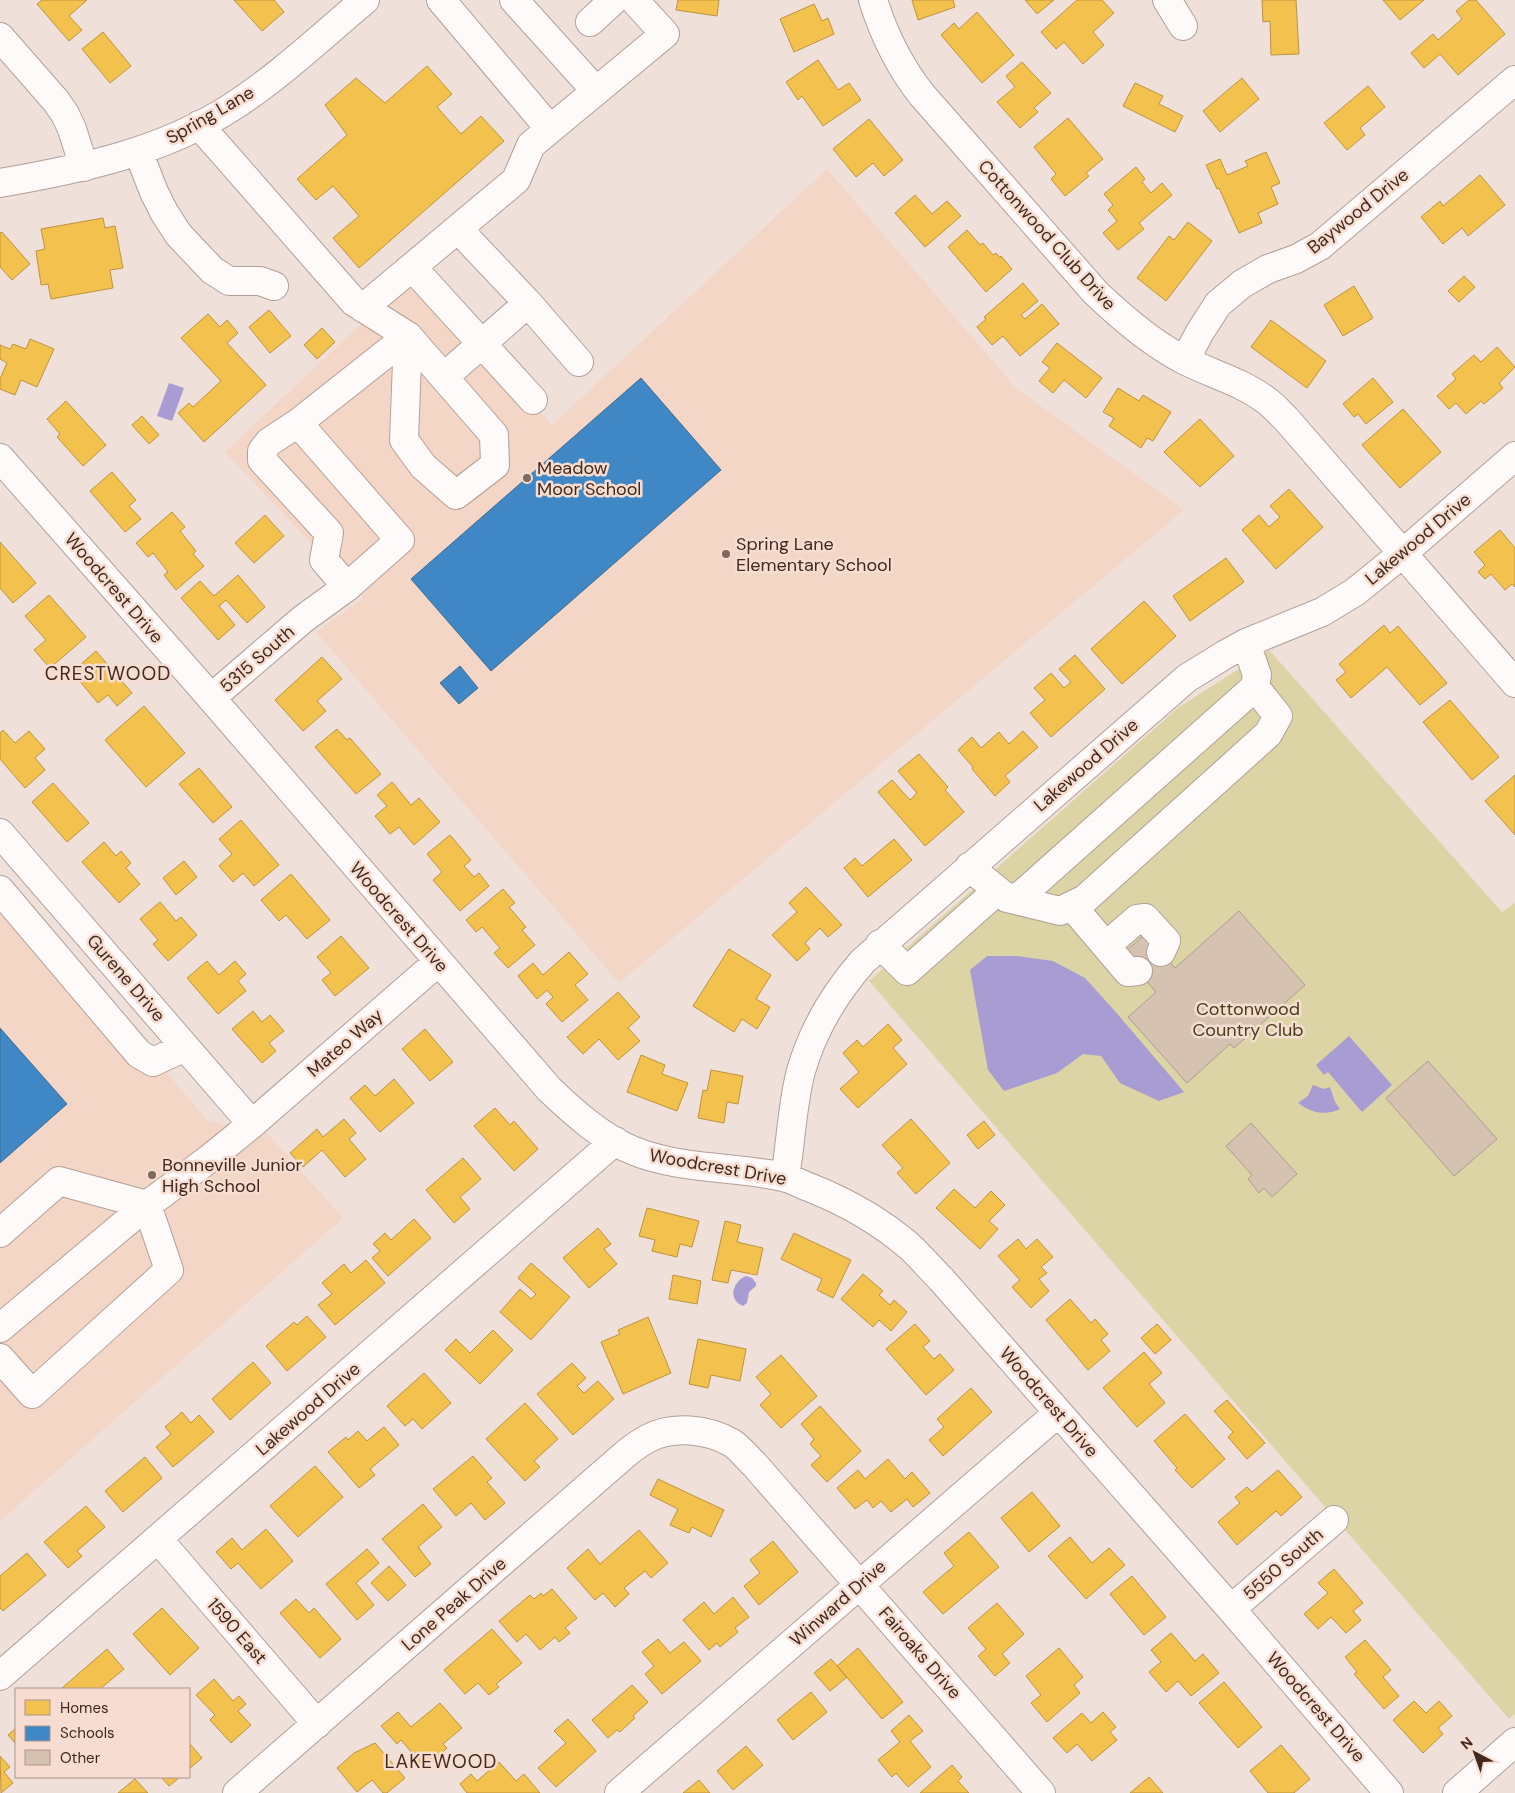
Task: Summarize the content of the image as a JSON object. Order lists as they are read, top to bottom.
{
  "streets": {
    "street": [
      "Spring Lane",
      "Baywood Drive",
      "Cottonwood Club Drive",
      "Lakewood Drive",
      "Woodcrest Drive",
      "5315 South",
      "Gurene Drive",
      "Mateo Way",
      "5550 South",
      "Winward Drive",
      "Lone Peak Drive",
      "1590 East",
      "Fairoaks Drive"
    ]
  },
  "crossings": [
    ["Baywood Drive", "Cottonwood Club Drive"],
    ["Cottonwood Club Drive", "Lakewood Drive"],
    ["Lakewood Drive", "Woodcrest Drive"],
    ["Lakewood Drive", "1590 East"],
    ["Woodcrest Drive", "5315 South"],
    ["Woodcrest Drive", "Mateo Way"],
    ["Woodcrest Drive", "5550 South"],
    ["Woodcrest Drive", "Winward Drive"],
    ["Gurene Drive", "Mateo Way"],
    ["Winward Drive", "Fairoaks Drive"],
    ["Lone Peak Drive", "1590 East"],
    ["Lone Peak Drive", "Fairoaks Drive"]
  ],
  "districts": ["CRESTWOOD", "LAKEWOOD"],
  "parks": ["Cottonwood Country Club"],
  "places": ["Meadow Moor School", "Spring Lane Elementary School", "Bonneville Junior High School"],
  "legend": ["Homes", "Schools", "Other"],
  "north": "top left"
}
